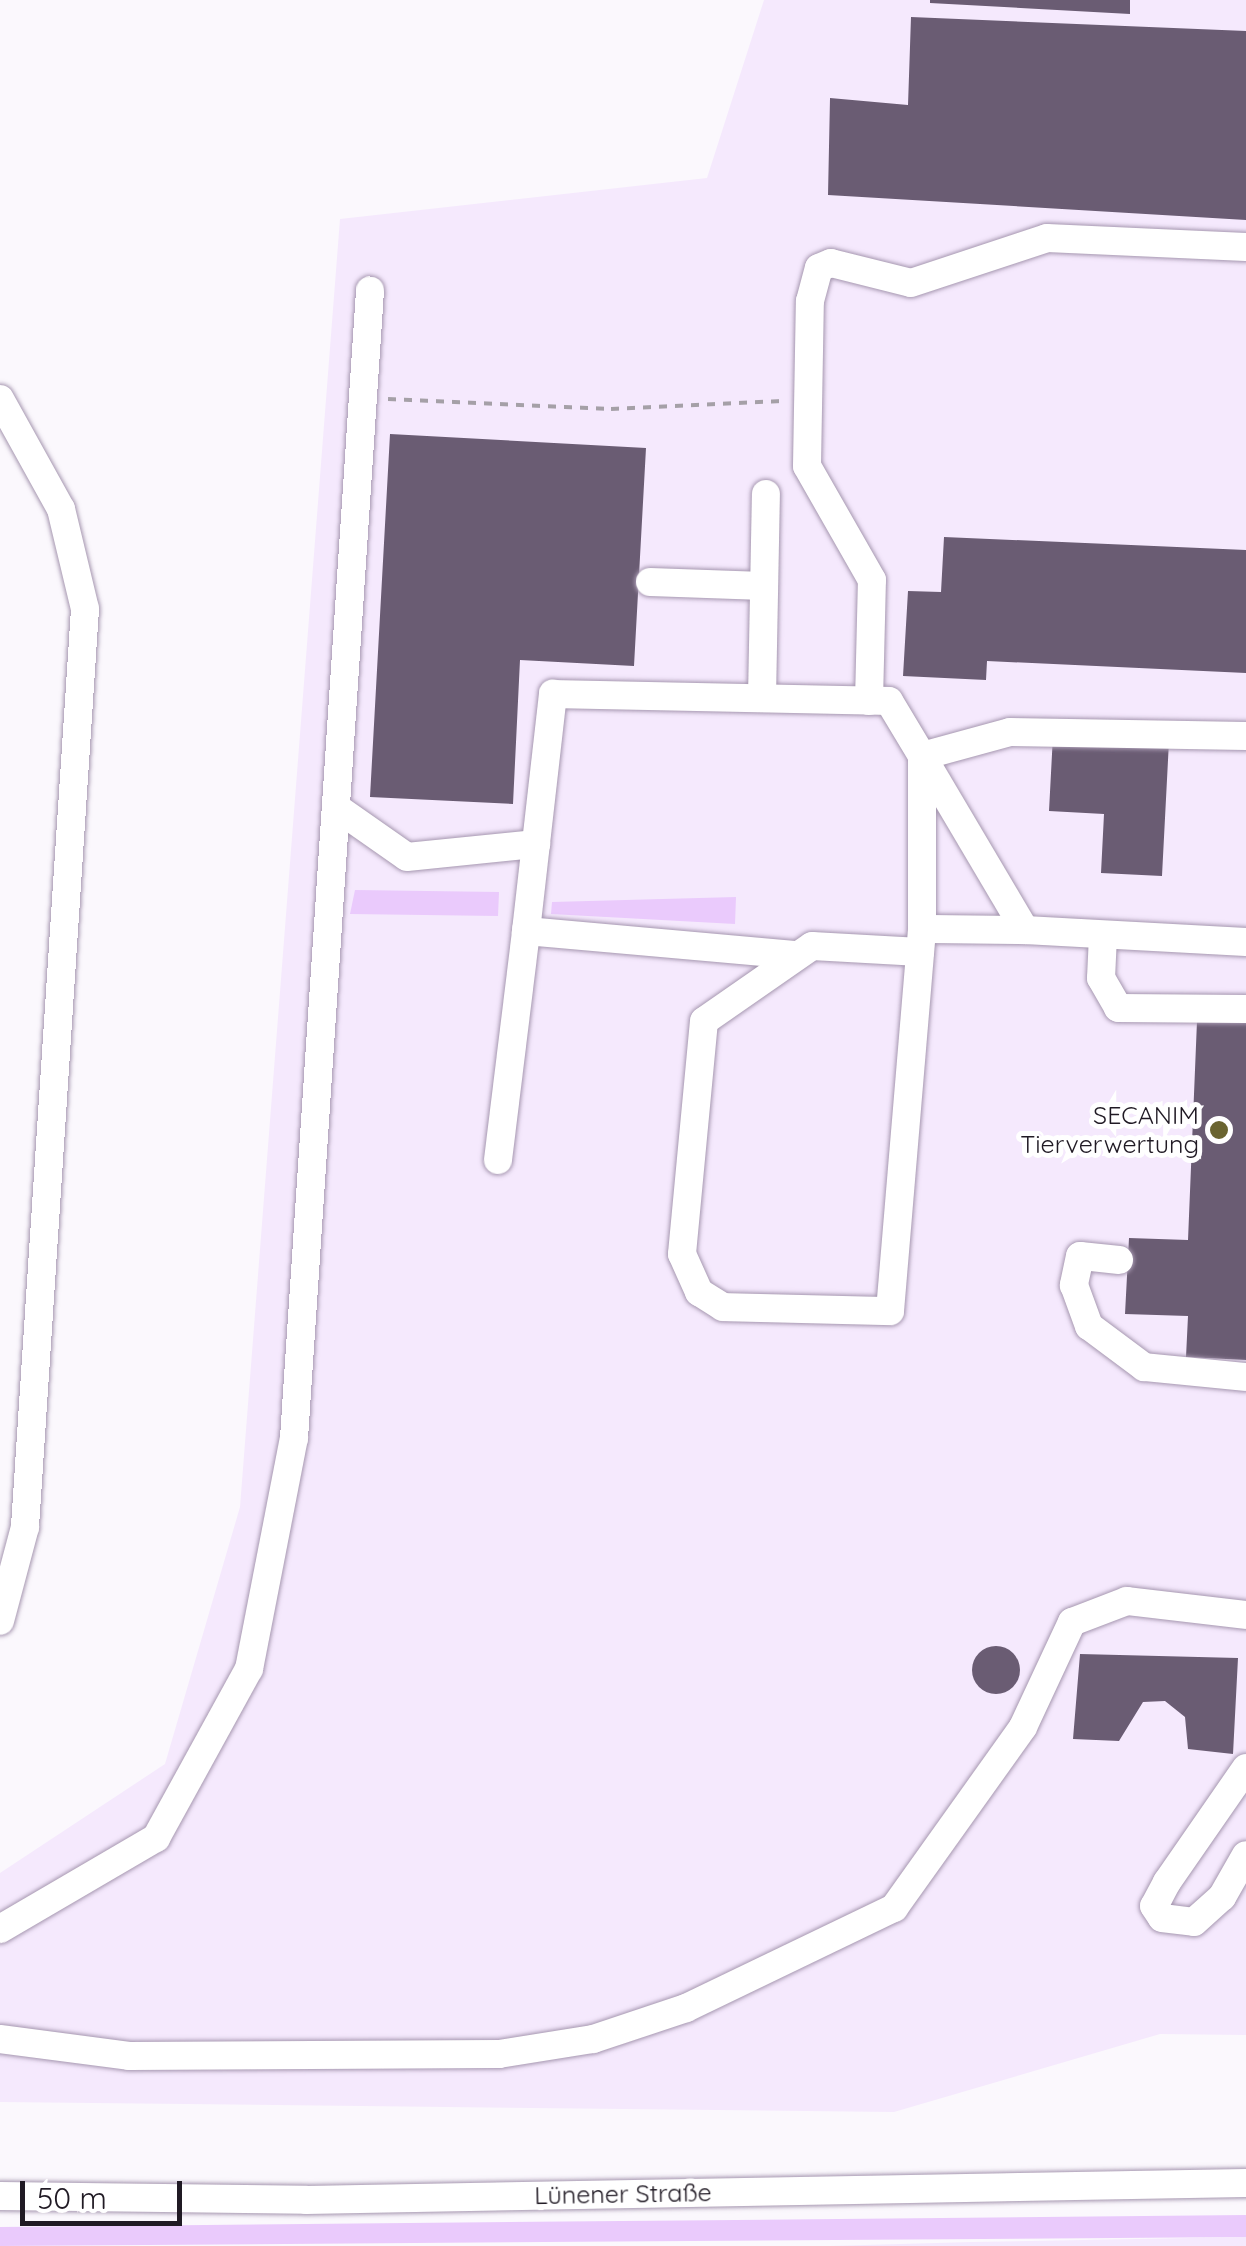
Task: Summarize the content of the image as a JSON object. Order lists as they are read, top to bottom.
{
  "streets": {
    "street": ["Lünener Straße"]
  },
  "places": ["SECANIM Tierverwertung"],
  "scale_bar": "50 m"
}
